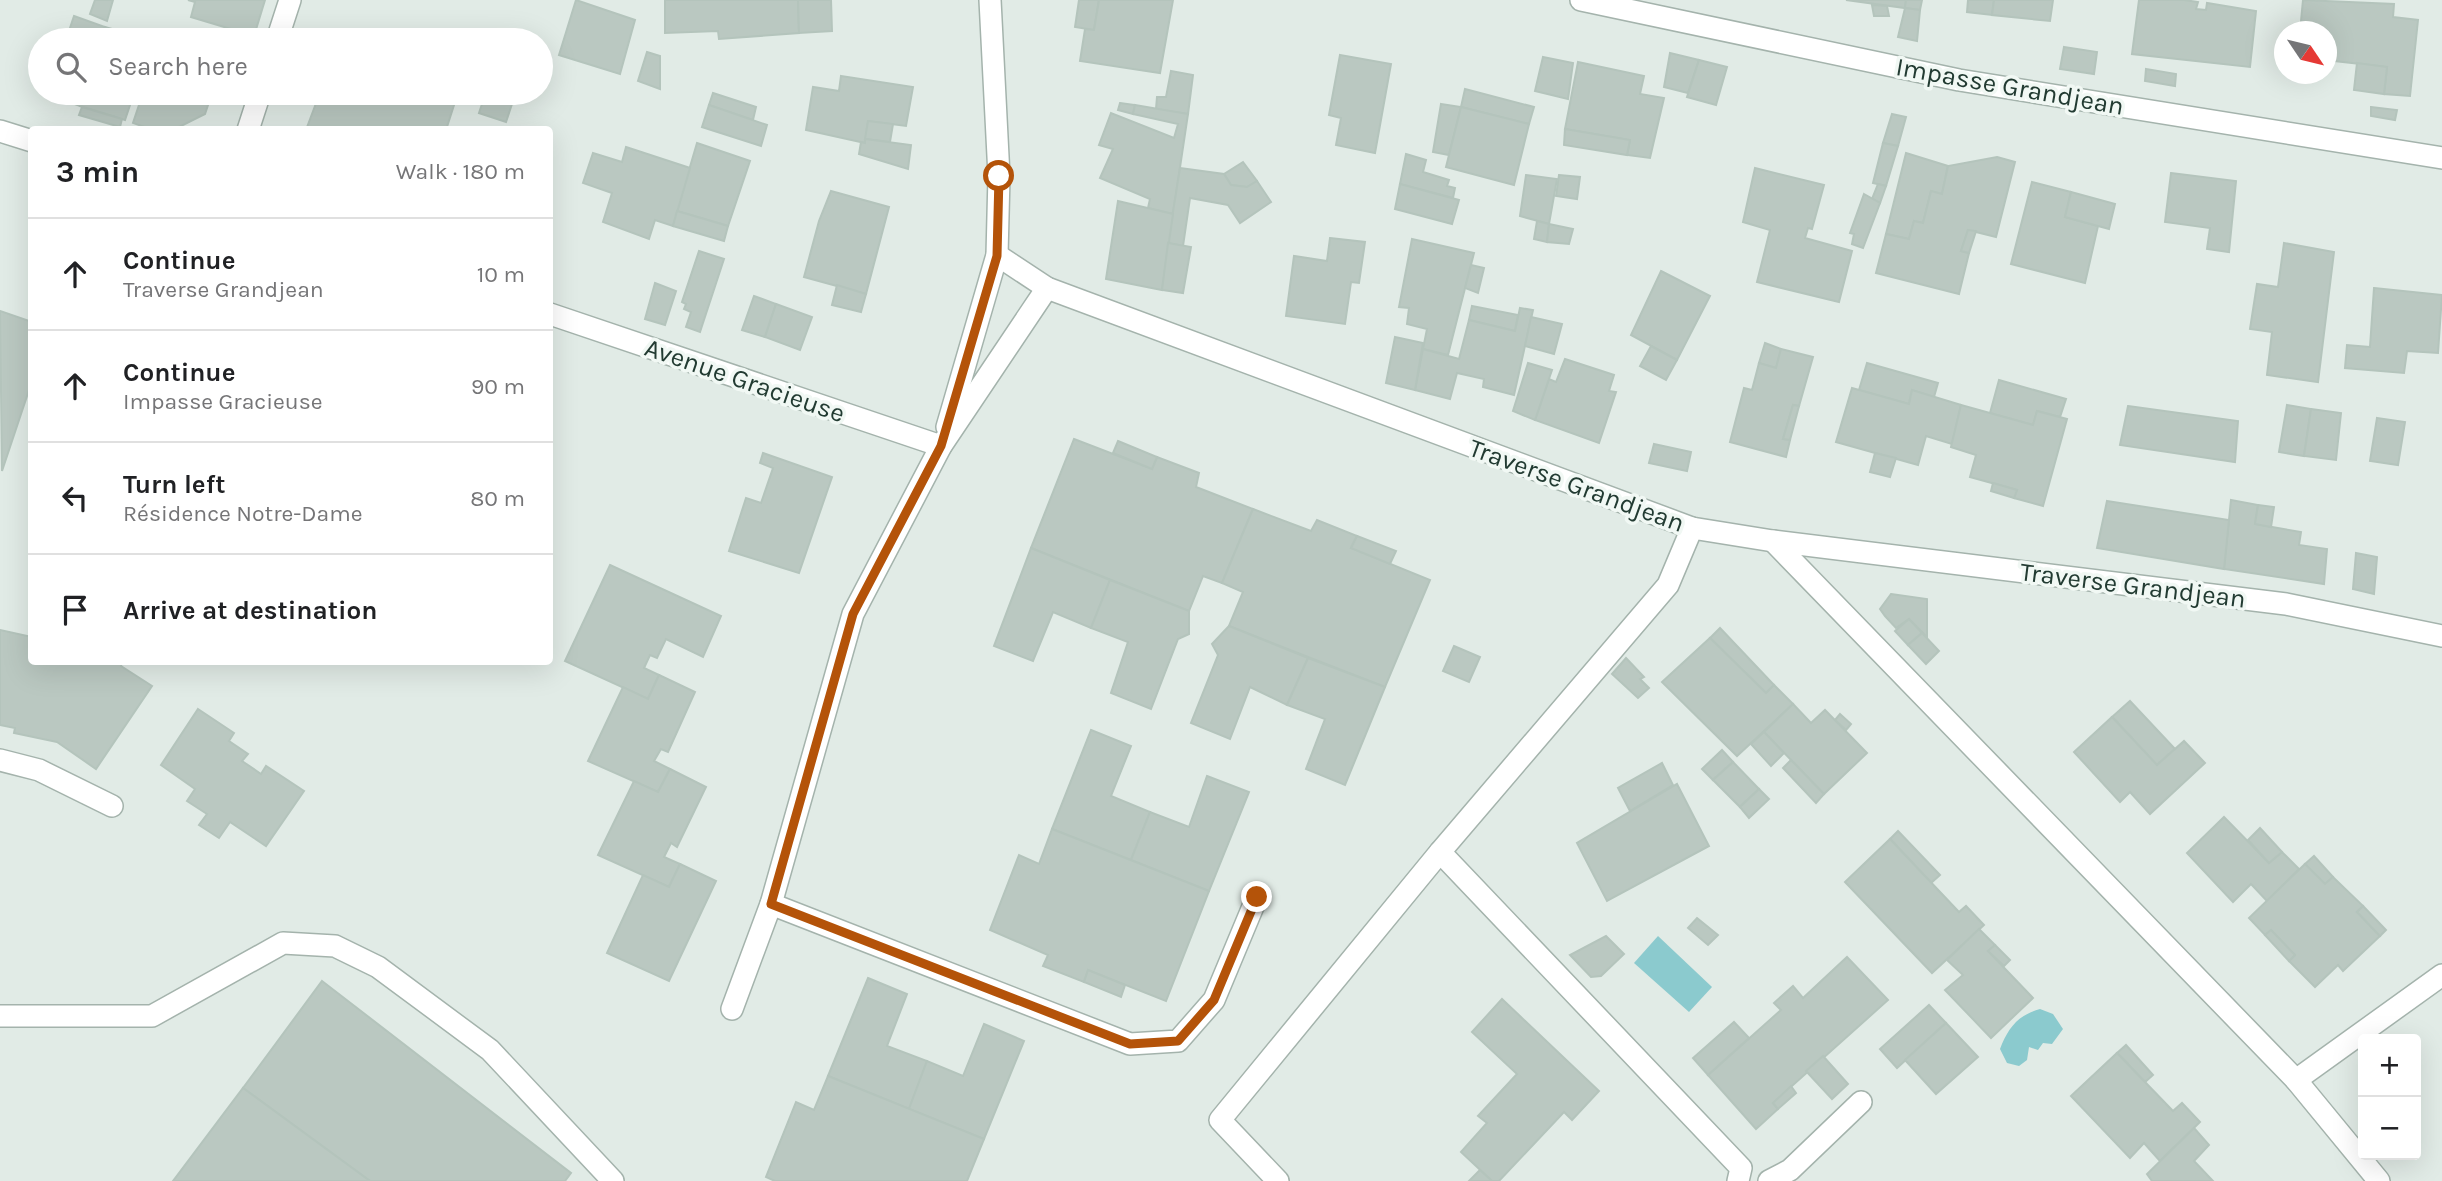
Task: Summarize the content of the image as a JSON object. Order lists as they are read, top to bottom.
{
  "streets": {
    "street": ["Impasse Grandjean", "Avenue Gracieuse", "Traverse Grandjean"]
  },
  "north": "bottom right",
  "page": {
    "search": "Search here",
    "heading": ["3 min", "Walk · 180 m"],
    "list": [
      ["Continue", "Traverse Grandjean", "10 m"],
      ["Continue", "Impasse Gracieuse", "90 m"],
      ["Turn left", "Résidence Notre-Dame", "80 m"],
      "Arrive at destination"
    ],
    "map_buttons": ["+", "−"]
  }
}
